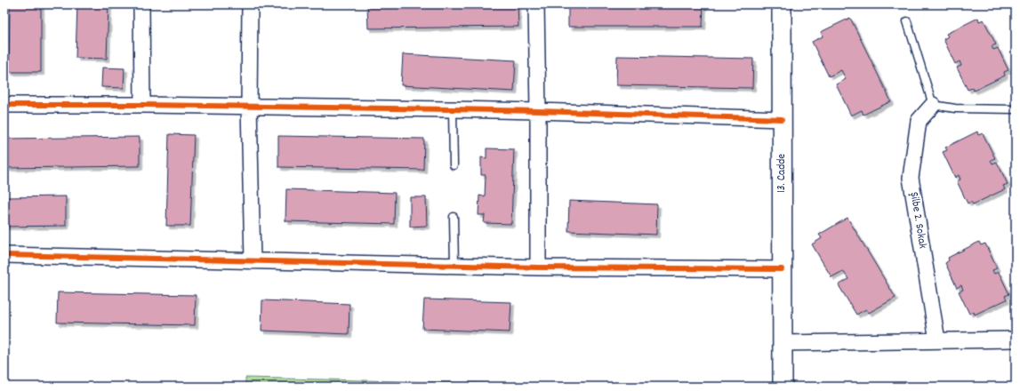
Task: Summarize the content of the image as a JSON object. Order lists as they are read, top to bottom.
{
  "streets": {
    "street": ["13. Cadde", "Şilbe 2. Sokak"]
  }
}
